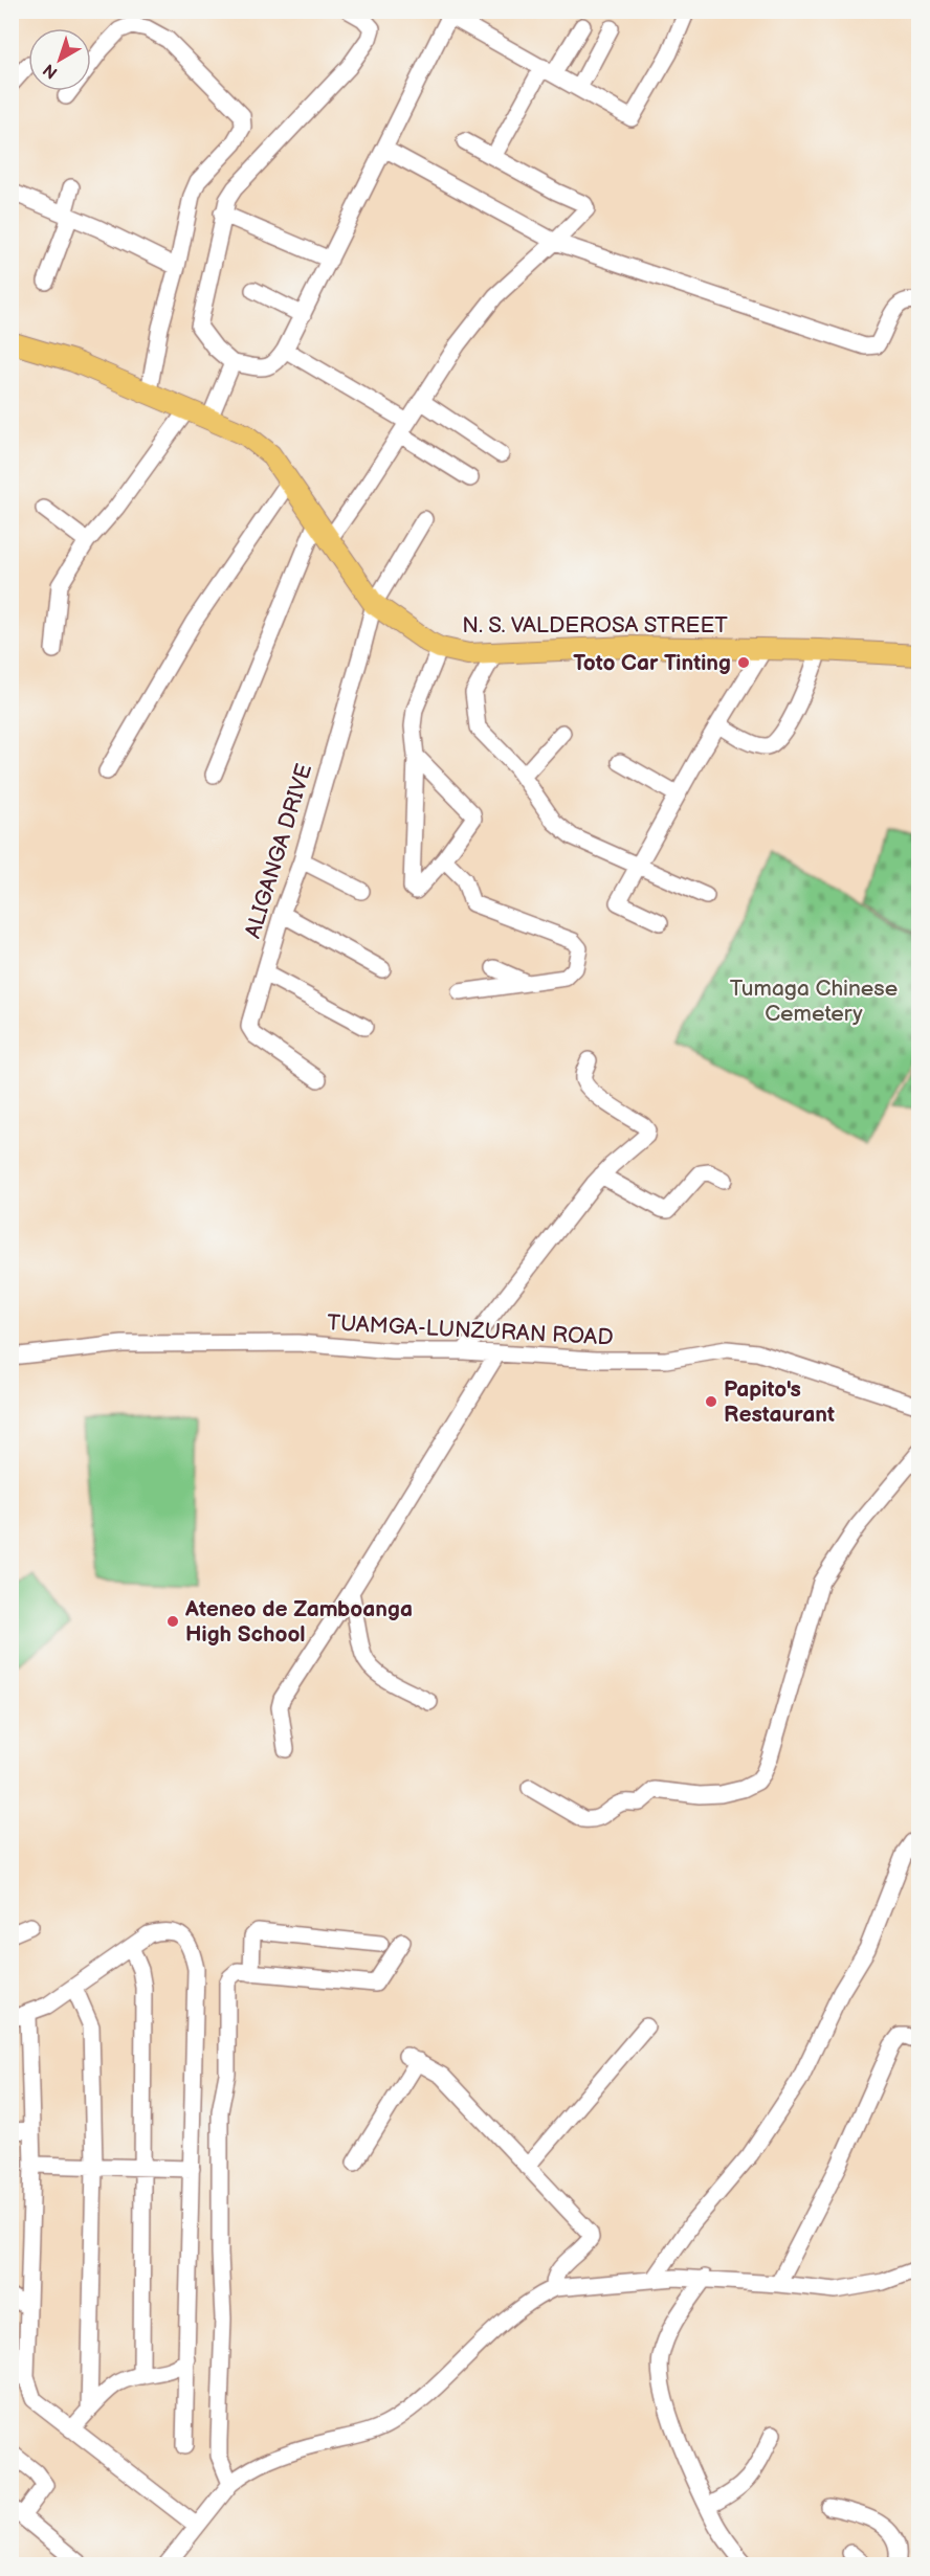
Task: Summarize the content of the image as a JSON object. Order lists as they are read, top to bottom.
{
  "streets": {
    "main road": ["N. S. VALDEROSA STREET"],
    "street": ["ALIGANGA DRIVE", "TUAMGA-LUNZURAN ROAD"]
  },
  "crossings": [
    ["N. S. VALDEROSA STREET", "ALIGANGA DRIVE"]
  ],
  "parks": ["Tumaga Chinese Cemetery"],
  "places": ["Toto Car Tinting", "Papito's Restaurant", "Ateneo de Zamboanga High School"],
  "north": "bottom left"
}
